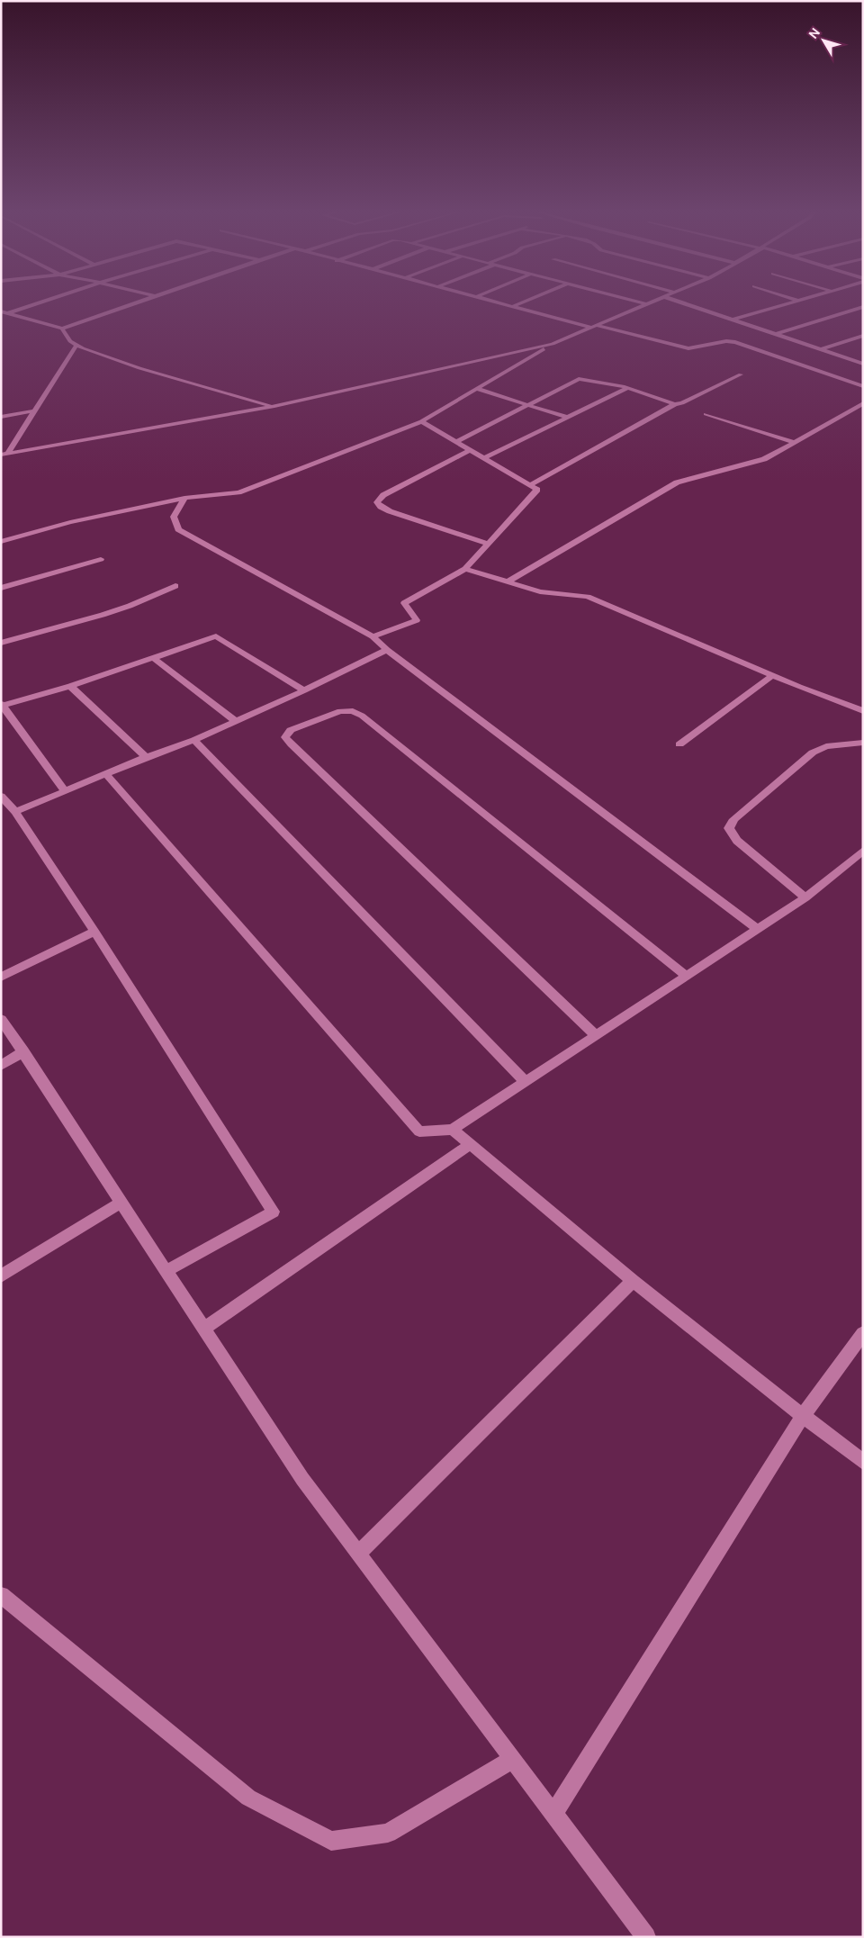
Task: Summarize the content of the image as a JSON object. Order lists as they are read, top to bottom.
{
  "north": "top left"
}
